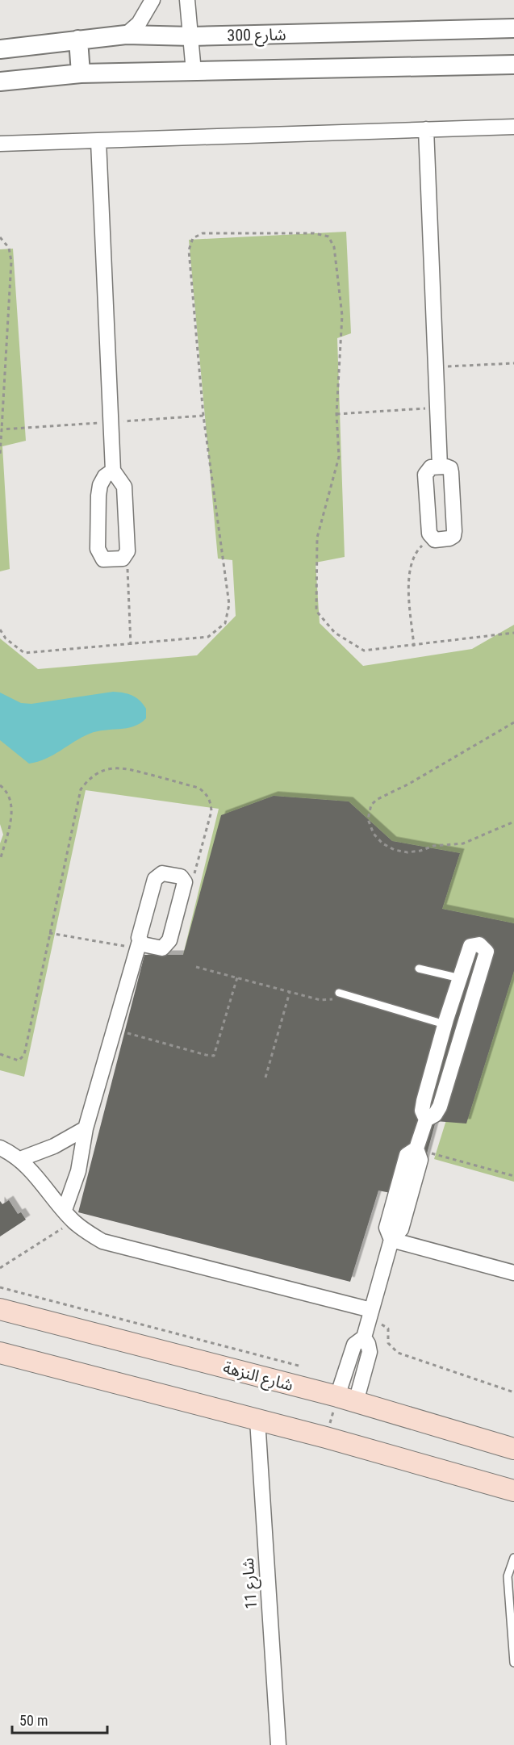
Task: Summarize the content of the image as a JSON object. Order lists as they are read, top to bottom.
{
  "streets": {
    "main road": ["شارع النزهة"],
    "street": ["شارع 300", "شارع 11"]
  },
  "scale_bar": "50 m"
}
